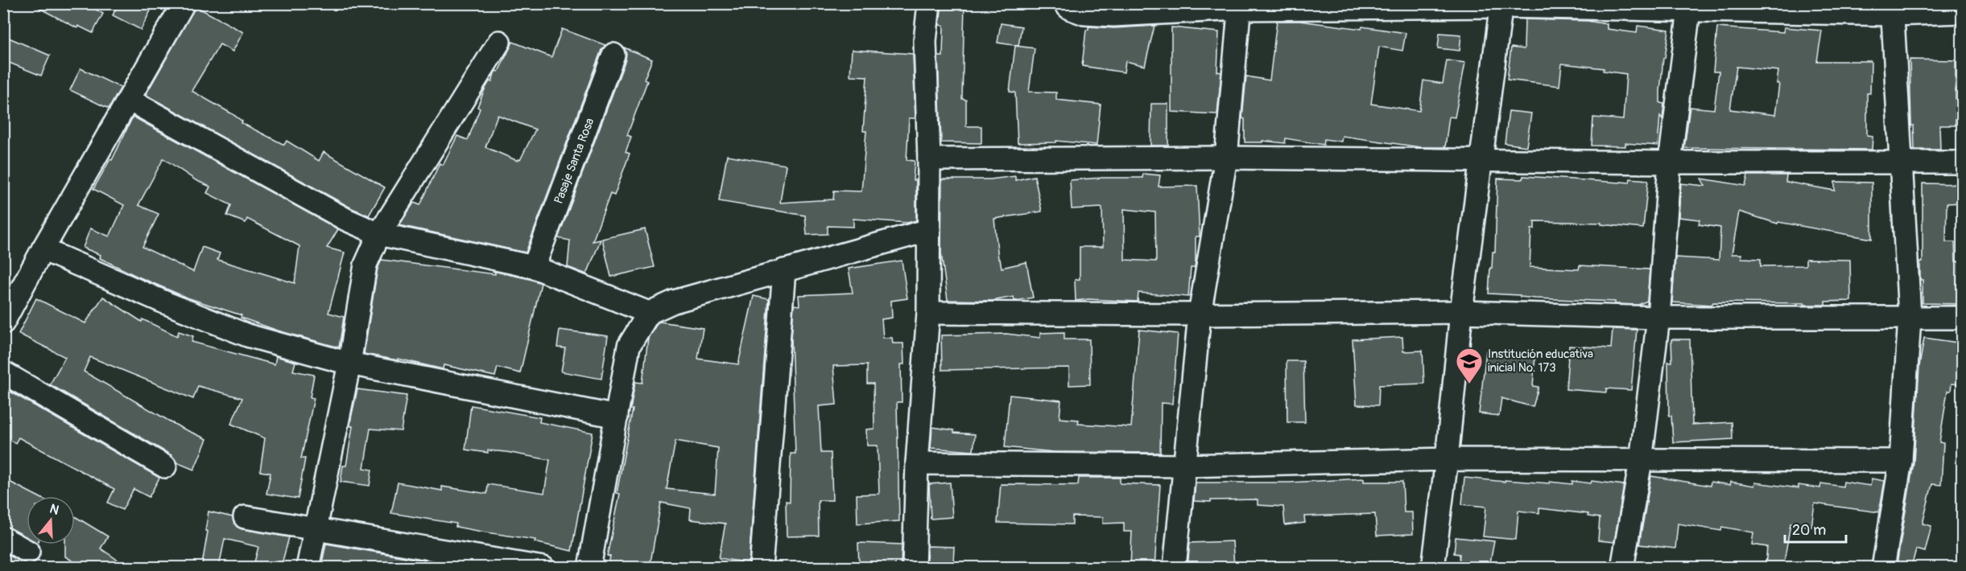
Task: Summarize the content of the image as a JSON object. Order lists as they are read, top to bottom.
{
  "streets": {
    "street": ["Pasaje Santa Rosa"]
  },
  "places": {
    "school or university": ["Institución educativa inicial No. 173"]
  },
  "scale_bar": "20 m",
  "north": "top"
}
